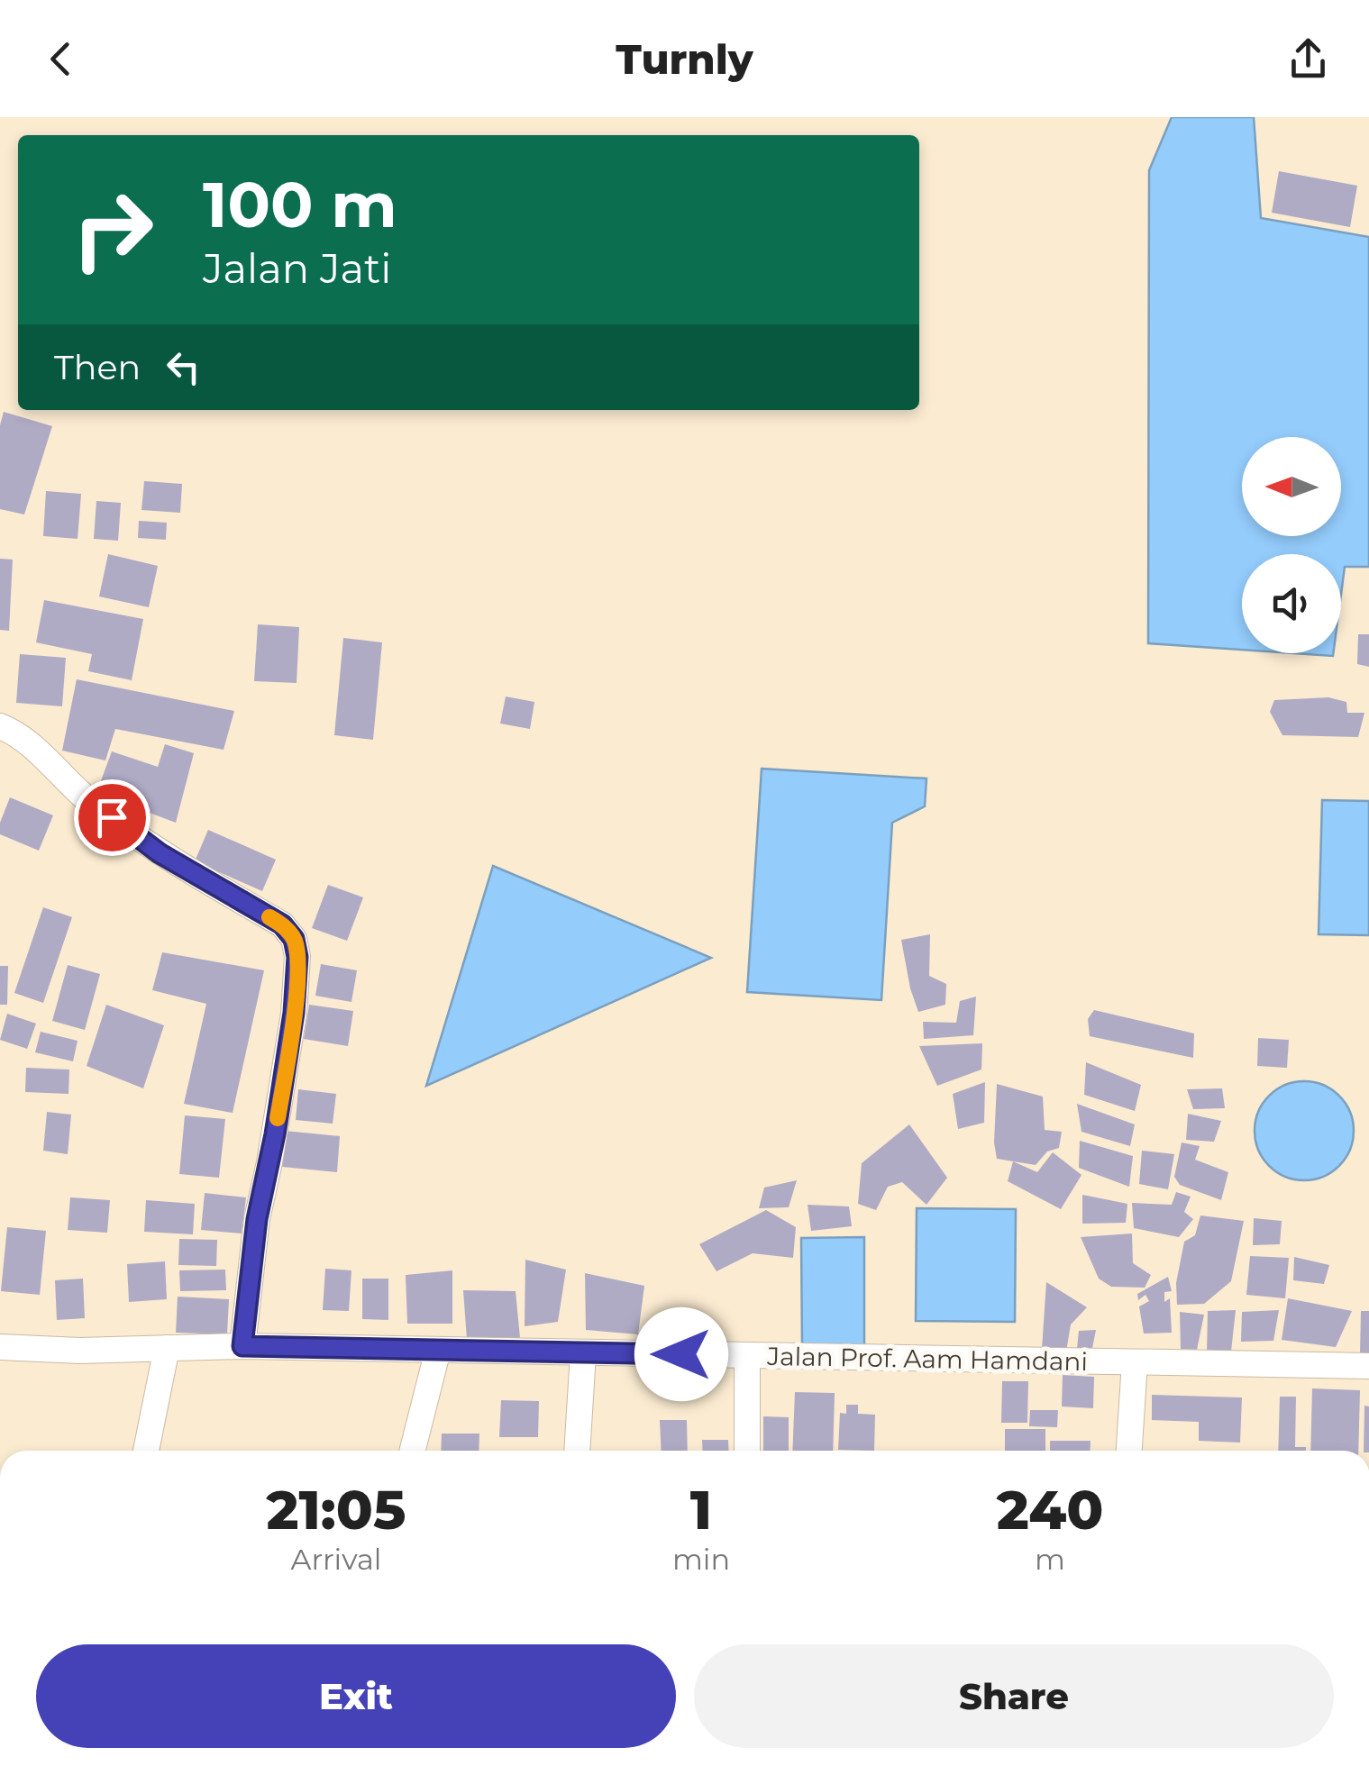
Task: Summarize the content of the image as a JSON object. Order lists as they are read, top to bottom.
{
  "streets": {
    "street": ["Jalan Prof. Aam Hamdani"]
  },
  "north": "left",
  "page": {
    "header": "Turnly",
    "turn": ["100 m", "Jalan Jati"],
    "then": "Then",
    "eta": [
      "21:05",
      "Arrival",
      "1",
      "min",
      "240",
      "m"
    ],
    "buttons": ["Exit", "Share"]
  }
}
